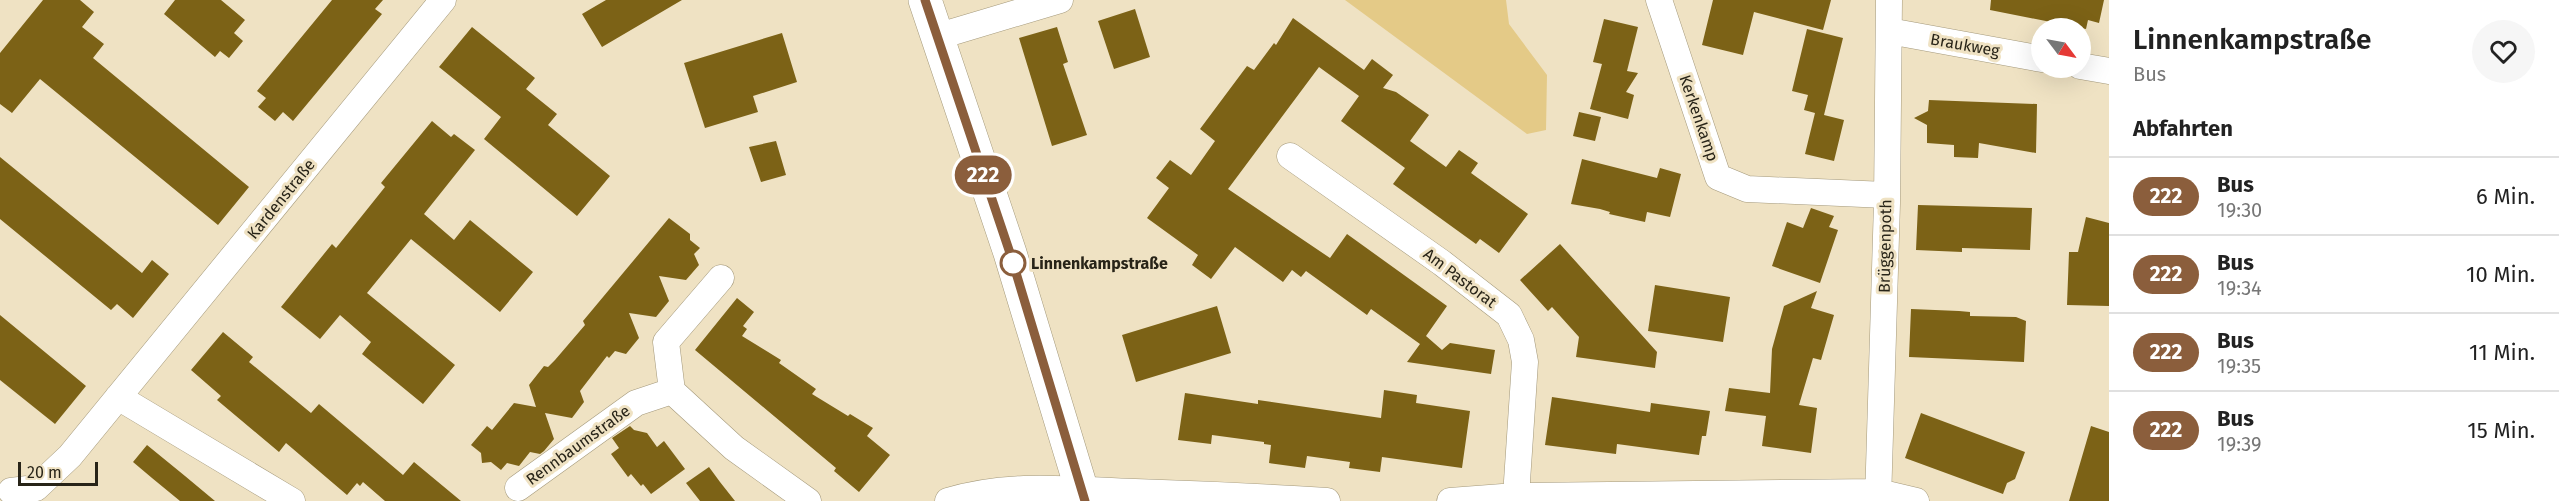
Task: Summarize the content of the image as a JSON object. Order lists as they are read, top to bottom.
{
  "streets": {
    "street": [
      "Braukweg",
      "Kerkenkamp",
      "Kardenstraße",
      "Brüggenpoth",
      "Am Pastorat",
      "Rennbaumstraße"
    ]
  },
  "crossings": [
    ["Braukweg", "Brüggenpoth"],
    ["Kerkenkamp", "Brüggenpoth"]
  ],
  "places": ["Linnenkampstraße"],
  "lines": ["bus line 222"],
  "scale_bar": "20 m",
  "north": "bottom right",
  "page": {
    "on_map": "222",
    "heading": [
      ["Linnenkampstraße", "Bus"],
      "Abfahrten"
    ],
    "list": [
      {
        "mark": "222",
        "name": "Bus",
        "note": "19:30",
        "value": "6 Min."
      },
      {
        "mark": "222",
        "name": "Bus",
        "note": "19:34",
        "value": "10 Min."
      },
      {
        "mark": "222",
        "name": "Bus",
        "note": "19:35",
        "value": "11 Min."
      },
      {
        "mark": "222",
        "name": "Bus",
        "note": "19:39",
        "value": "15 Min."
      }
    ],
    "scale": "20 m"
  }
}
